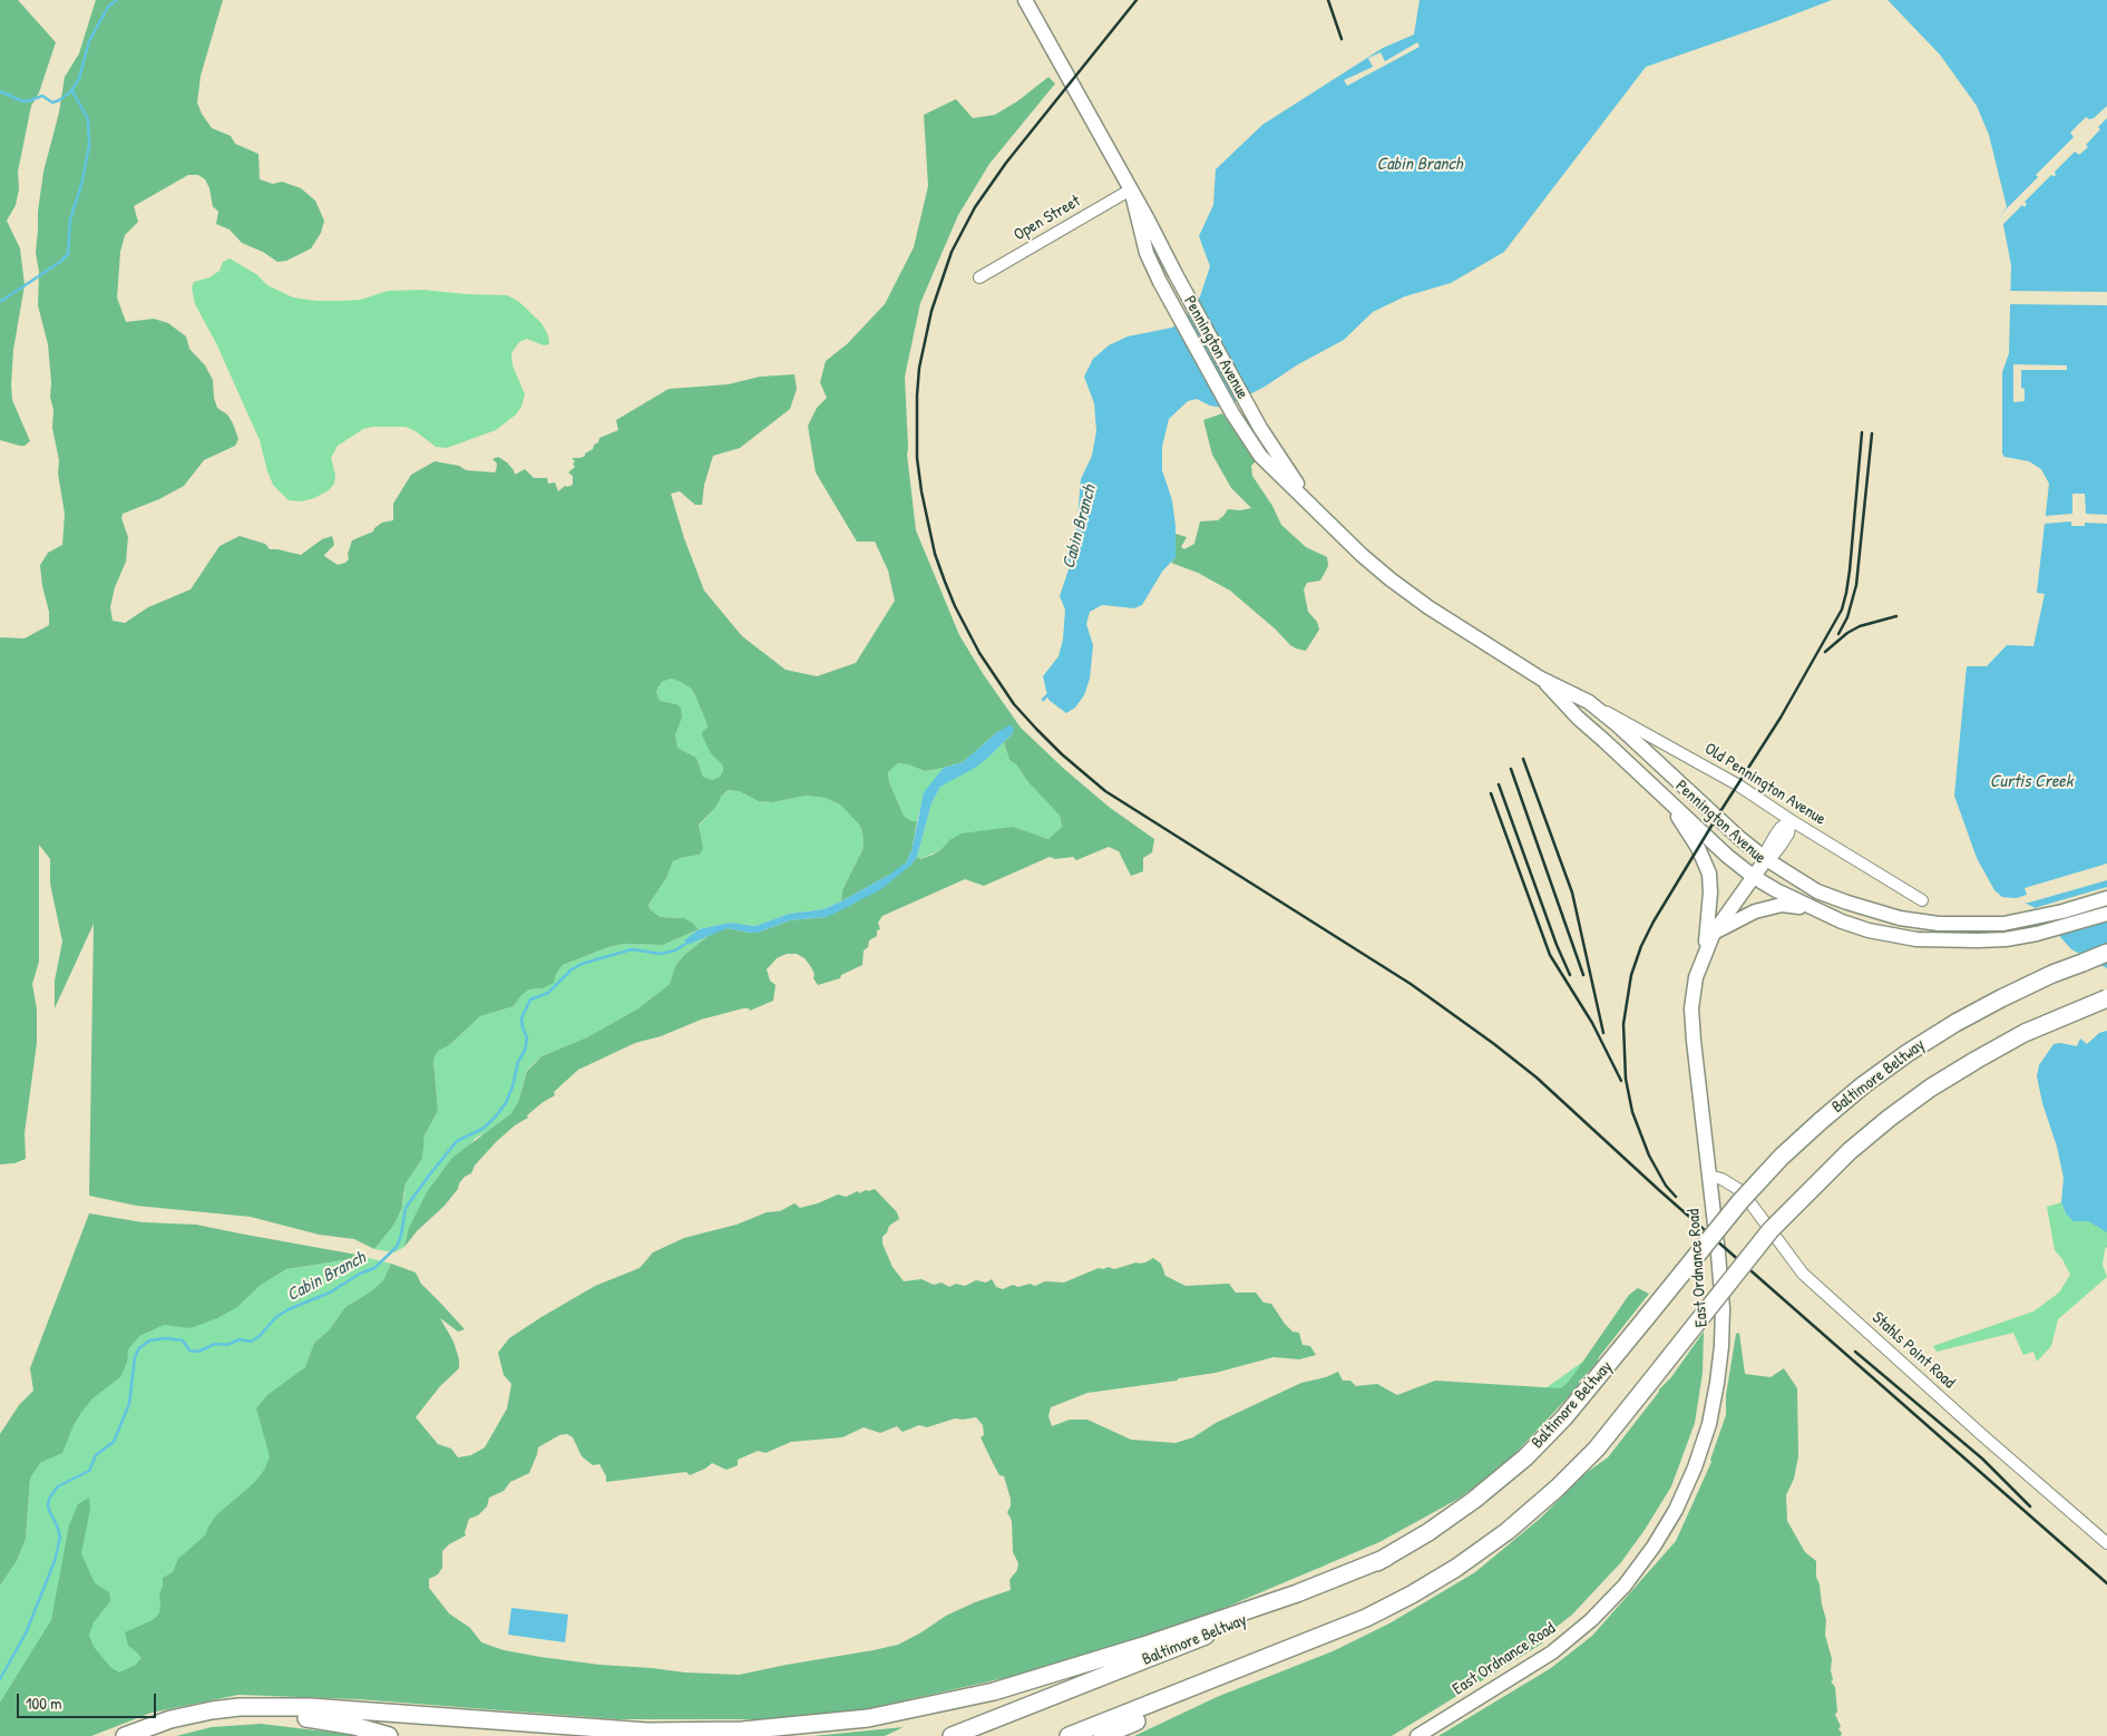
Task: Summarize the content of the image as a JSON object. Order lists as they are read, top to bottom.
{
  "streets": {
    "highway": ["Baltimore Beltway"],
    "main road": ["Pennington Avenue", "East Ordnance Road"],
    "street": ["Open Street", "Old Pennington Avenue", "Stahls Point Road"]
  },
  "crossings": [
    ["Open Street", "Pennington Avenue"],
    ["Pennington Avenue", "Old Pennington Avenue"],
    ["Pennington Avenue", "East Ordnance Road"],
    ["Old Pennington Avenue", "East Ordnance Road"],
    ["East Ordnance Road", "Stahls Point Road"]
  ],
  "water": ["Cabin Branch", "Curtis Creek"],
  "scale_bar": "100 m"
}
